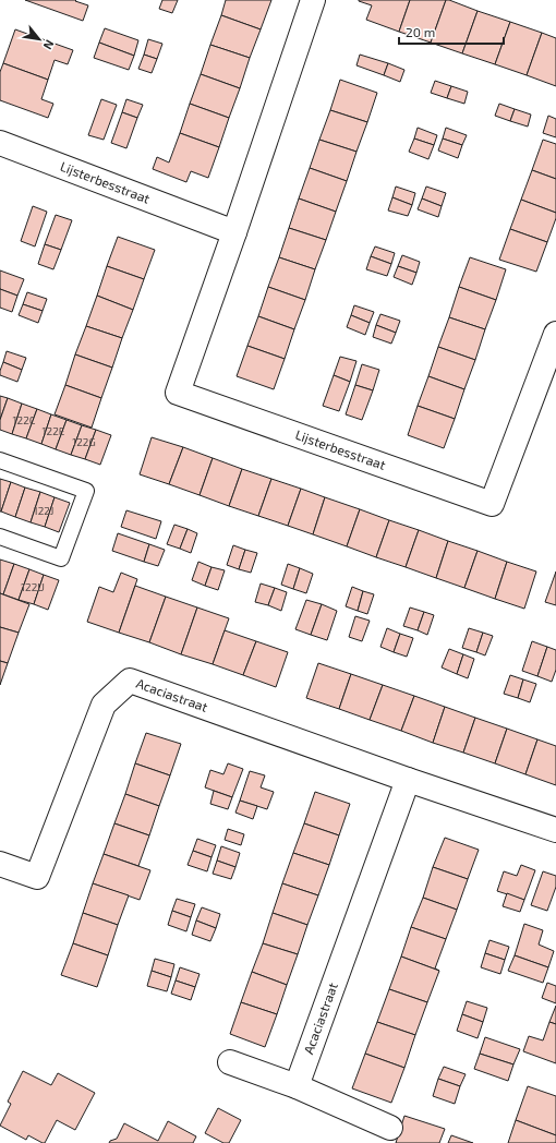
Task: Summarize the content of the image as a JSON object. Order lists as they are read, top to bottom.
{
  "streets": {
    "street": ["Lijsterbesstraat", "Acaciastraat"]
  },
  "house_numbers": [
    "122C",
    "122E",
    "122G",
    "122J",
    "122U"
  ],
  "scale_bar": "20 m",
  "north": "bottom right"
}
